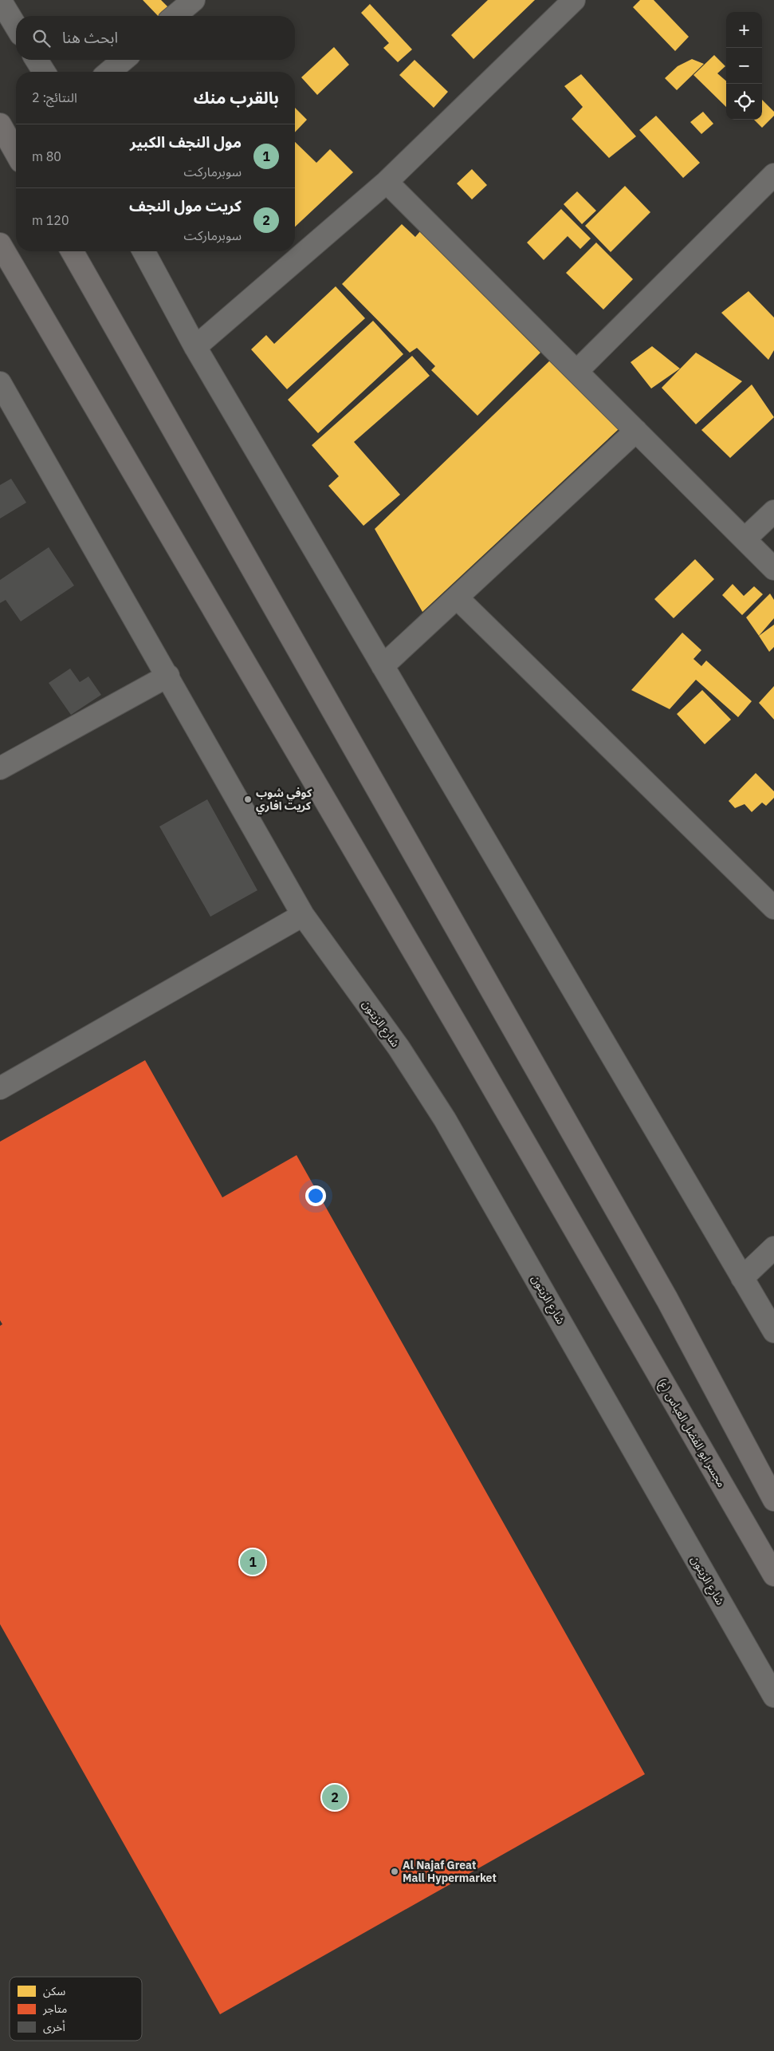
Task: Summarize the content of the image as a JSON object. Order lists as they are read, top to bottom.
{
  "streets": {
    "main road": ["مجسر ابو الفضل العباس (ع)"],
    "street": ["شارع الزيتون"]
  },
  "places": ["كوفي شوب كريت افاري", "Al Najaf Great Mall Hypermarket"],
  "legend": ["سكن", "متاجر", "أخرى"],
  "page": {
    "map_buttons": ["+", "−"],
    "search": "ابحث هنا",
    "heading": ["بالقرب منك", "النتائج: 2"],
    "list": [
      {
        "mark": "1",
        "name": "مول النجف الكبير",
        "note": "سوبرماركت",
        "value": "80 m"
      },
      {
        "mark": "2",
        "name": "كريت مول النجف",
        "note": "سوبرماركت",
        "value": "120 m"
      }
    ],
    "pins": ["1", "2"]
  }
}
